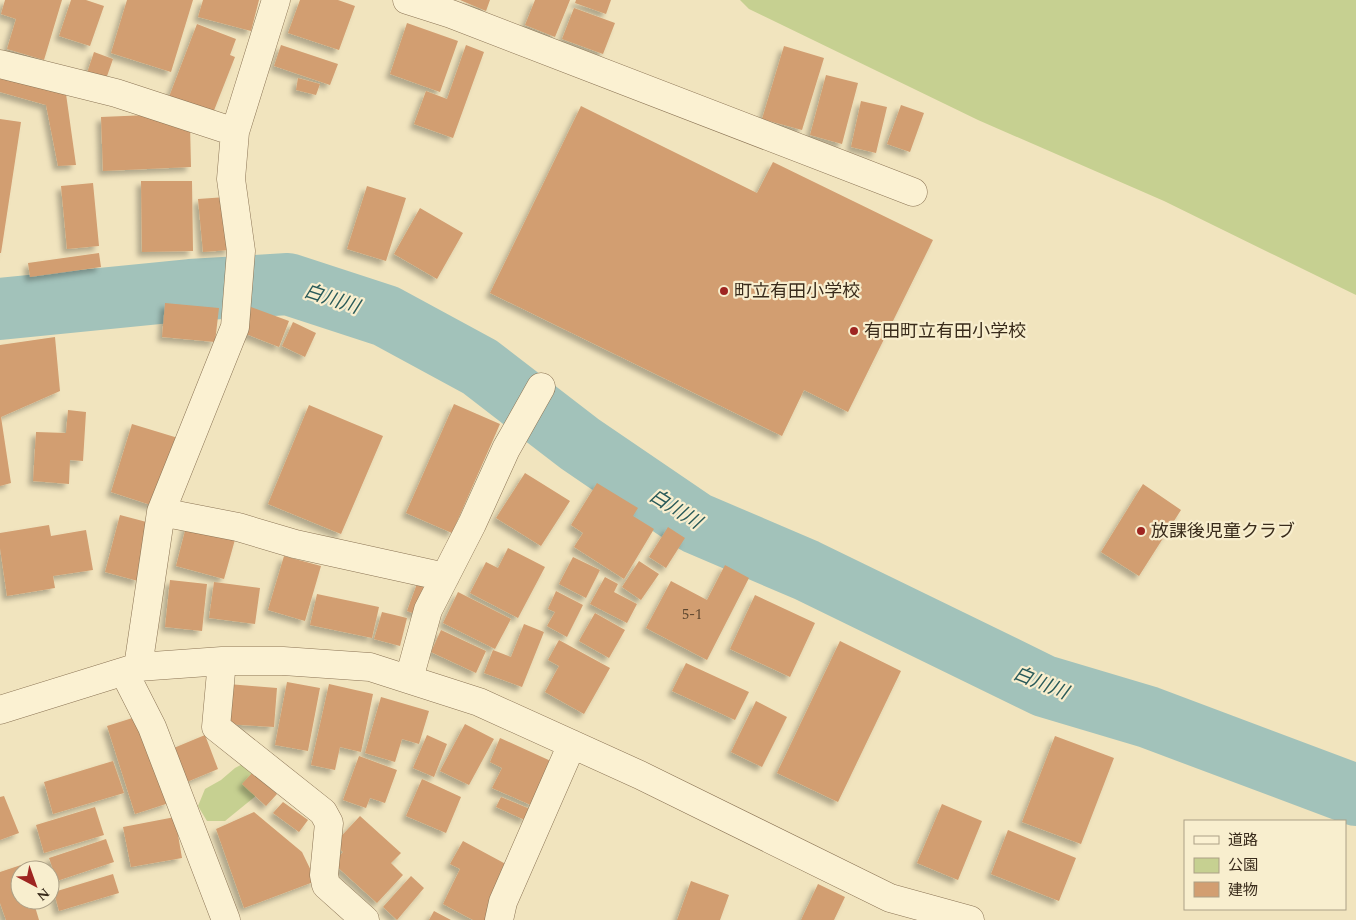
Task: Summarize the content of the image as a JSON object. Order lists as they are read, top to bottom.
{
  "water": ["白川川"],
  "places": ["町立有田小学校", "有田町立有田小学校", "放課後児童クラブ"],
  "house_numbers": ["5-1"],
  "legend": ["道路", "公園", "建物"],
  "north": "bottom right"
}
